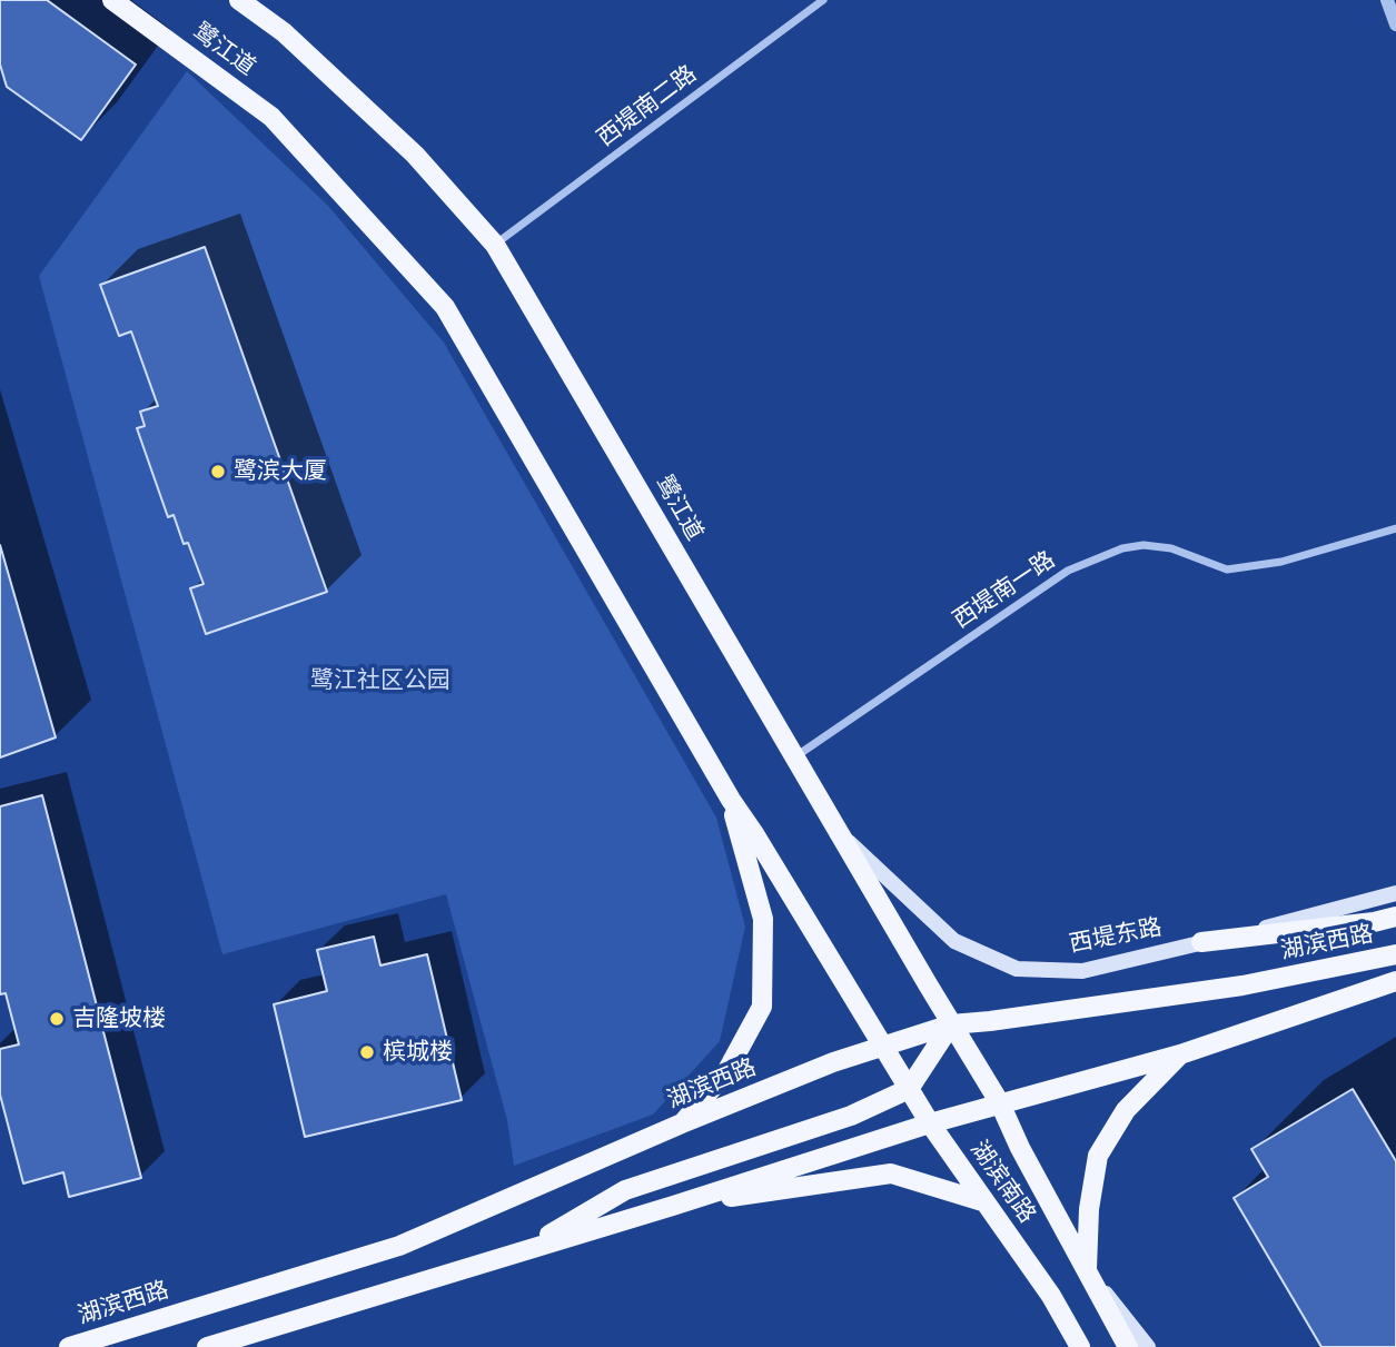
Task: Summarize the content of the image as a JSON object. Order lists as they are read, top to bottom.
{
  "streets": {
    "main road": [
      "鹭江道",
      "西堤东路",
      "湖滨西路",
      "湖滨南路"
    ],
    "street": ["西堤南二路", "西堤南一路"]
  },
  "crossings": [
    ["鹭江道", "西堤南二路"],
    ["鹭江道", "西堤南一路"],
    ["鹭江道", "西堤东路"],
    ["鹭江道", "湖滨西路"],
    ["鹭江道", "湖滨南路"],
    ["湖滨西路", "湖滨南路"]
  ],
  "parks": ["鹭江社区公园"],
  "places": ["鹭滨大厦", "吉隆坡楼", "槟城楼"]
}
